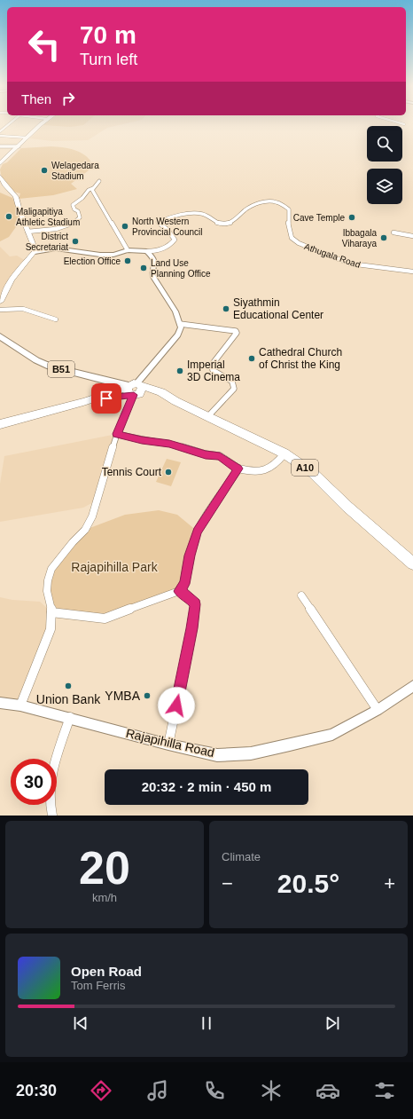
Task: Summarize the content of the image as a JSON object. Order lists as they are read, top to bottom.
{
  "streets": {
    "highway": ["A10"],
    "main road": ["B51"],
    "street": ["Athugala Road", "Rajapihilla Road"]
  },
  "crossings": [
    ["B51", "A10"]
  ],
  "parks": ["Rajapihilla Park"],
  "places": [
    "Welagedara Stadium",
    "Maligapitiya Athletic Stadium",
    "Cave Temple",
    "North Western Provincial Council",
    "Ibbagala Viharaya",
    "District Secretariat",
    "Election Office",
    "Land Use Planning Office",
    "Siyathmin Educational Center",
    "Cathedral Church of Christ the King",
    "Imperial 3D Cinema",
    "Tennis Court",
    "Union Bank",
    "YMBA"
  ],
  "page": {
    "turn": ["70 m", "Turn left"],
    "then": "Then",
    "limit": "30",
    "trip": "20:32 · 2 min · 450 m",
    "tile": [
      ["20", "km/h"],
      "Climate"
    ],
    "heat": ["−", "20.5°", "+"],
    "song": ["Open Road", "Tom Ferris"],
    "tabs": "20:30"
  }
}
